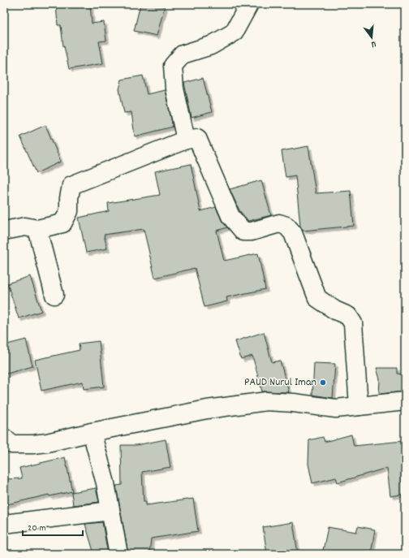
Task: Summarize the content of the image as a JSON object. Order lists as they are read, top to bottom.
{
  "places": ["PAUD Nurul Iman"],
  "scale_bar": "20 m",
  "north": "bottom"
}
